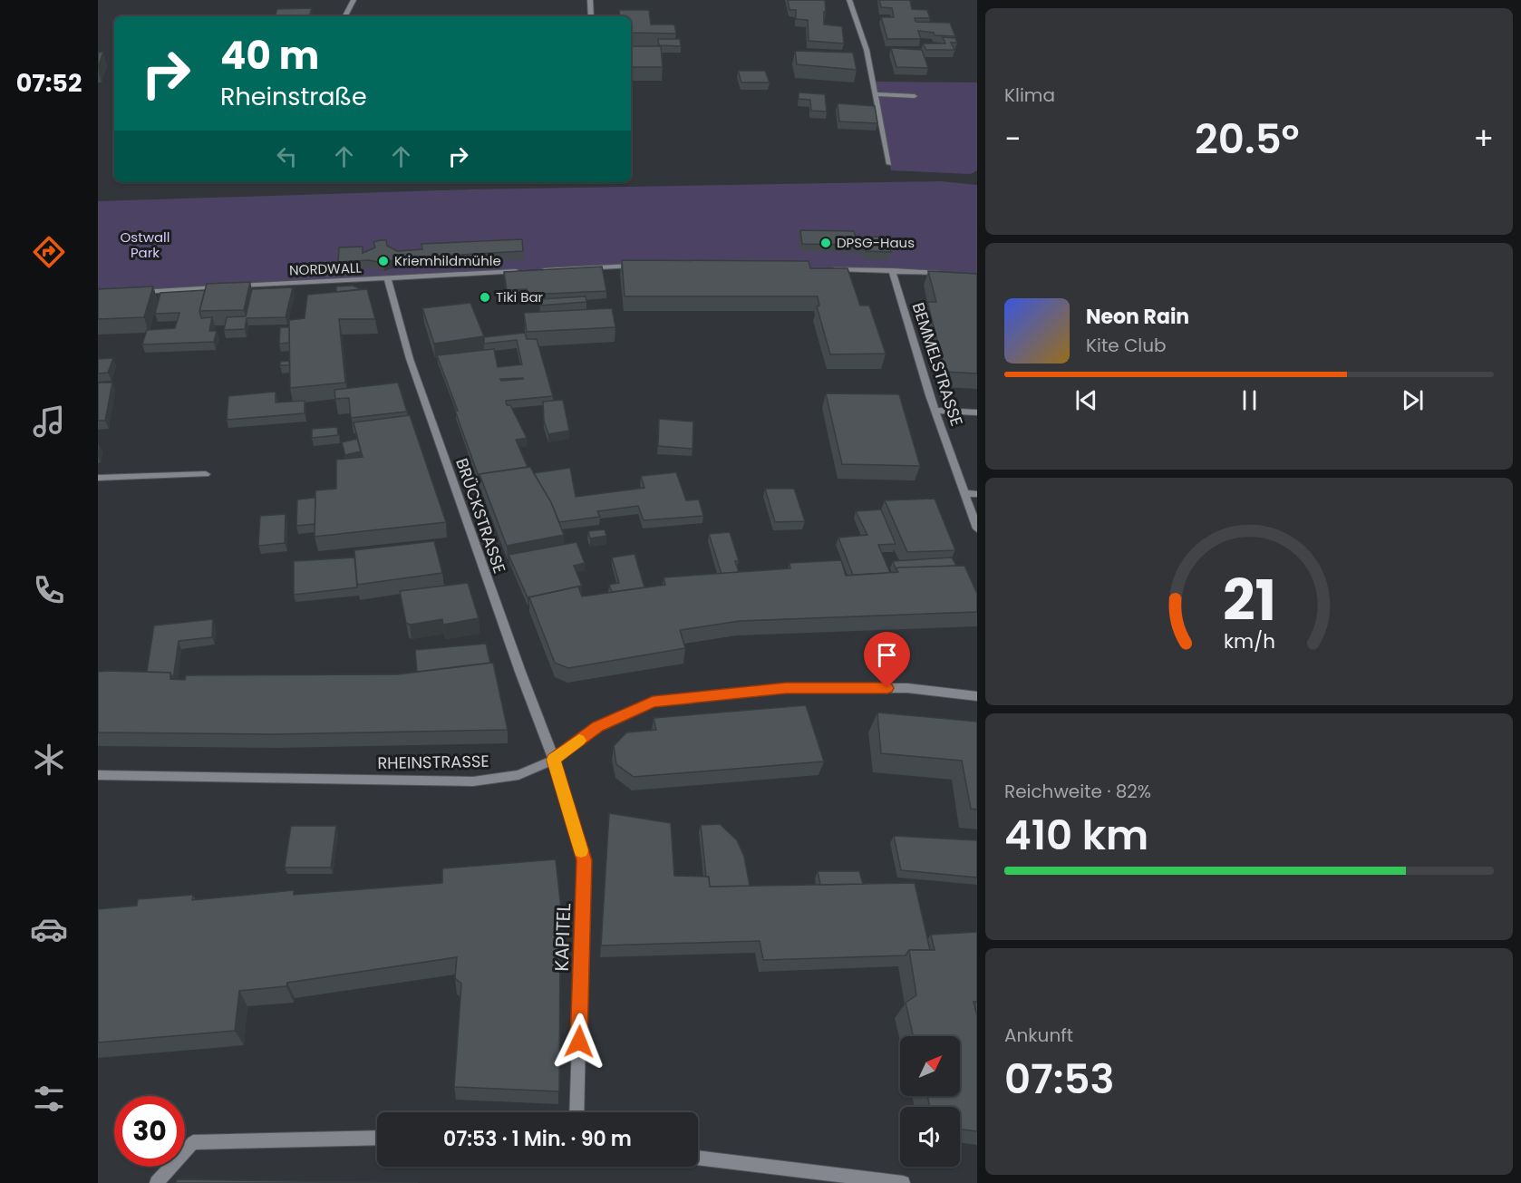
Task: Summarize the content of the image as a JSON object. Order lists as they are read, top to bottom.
{
  "streets": {
    "street": [
      "NORDWALL",
      "BEMMELSTRASSE",
      "BRÜCKSTRASSE",
      "RHEINSTRASSE",
      "KAPITEL"
    ]
  },
  "crossings": [
    ["NORDWALL", "BRÜCKSTRASSE"],
    ["BRÜCKSTRASSE", "RHEINSTRASSE"],
    ["BRÜCKSTRASSE", "KAPITEL"],
    ["RHEINSTRASSE", "KAPITEL"]
  ],
  "parks": ["Ostwall Park"],
  "places": ["DPSG-Haus", "Kriemhildmühle", "Tiki Bar"],
  "north": "top right",
  "page": {
    "tabs": "07:52",
    "tile": [
      "Klima",
      ["Reichweite · 82%", "410 km"],
      ["Ankunft", "07:53"]
    ],
    "turn": ["40 m", "Rheinstraße"],
    "heat": ["−", "20.5°", "+"],
    "song": ["Neon Rain", "Kite Club"],
    "limit": "30",
    "trip": "07:53 · 1 Min. · 90 m",
    "gauge": ["21", "km/h"]
  }
}
